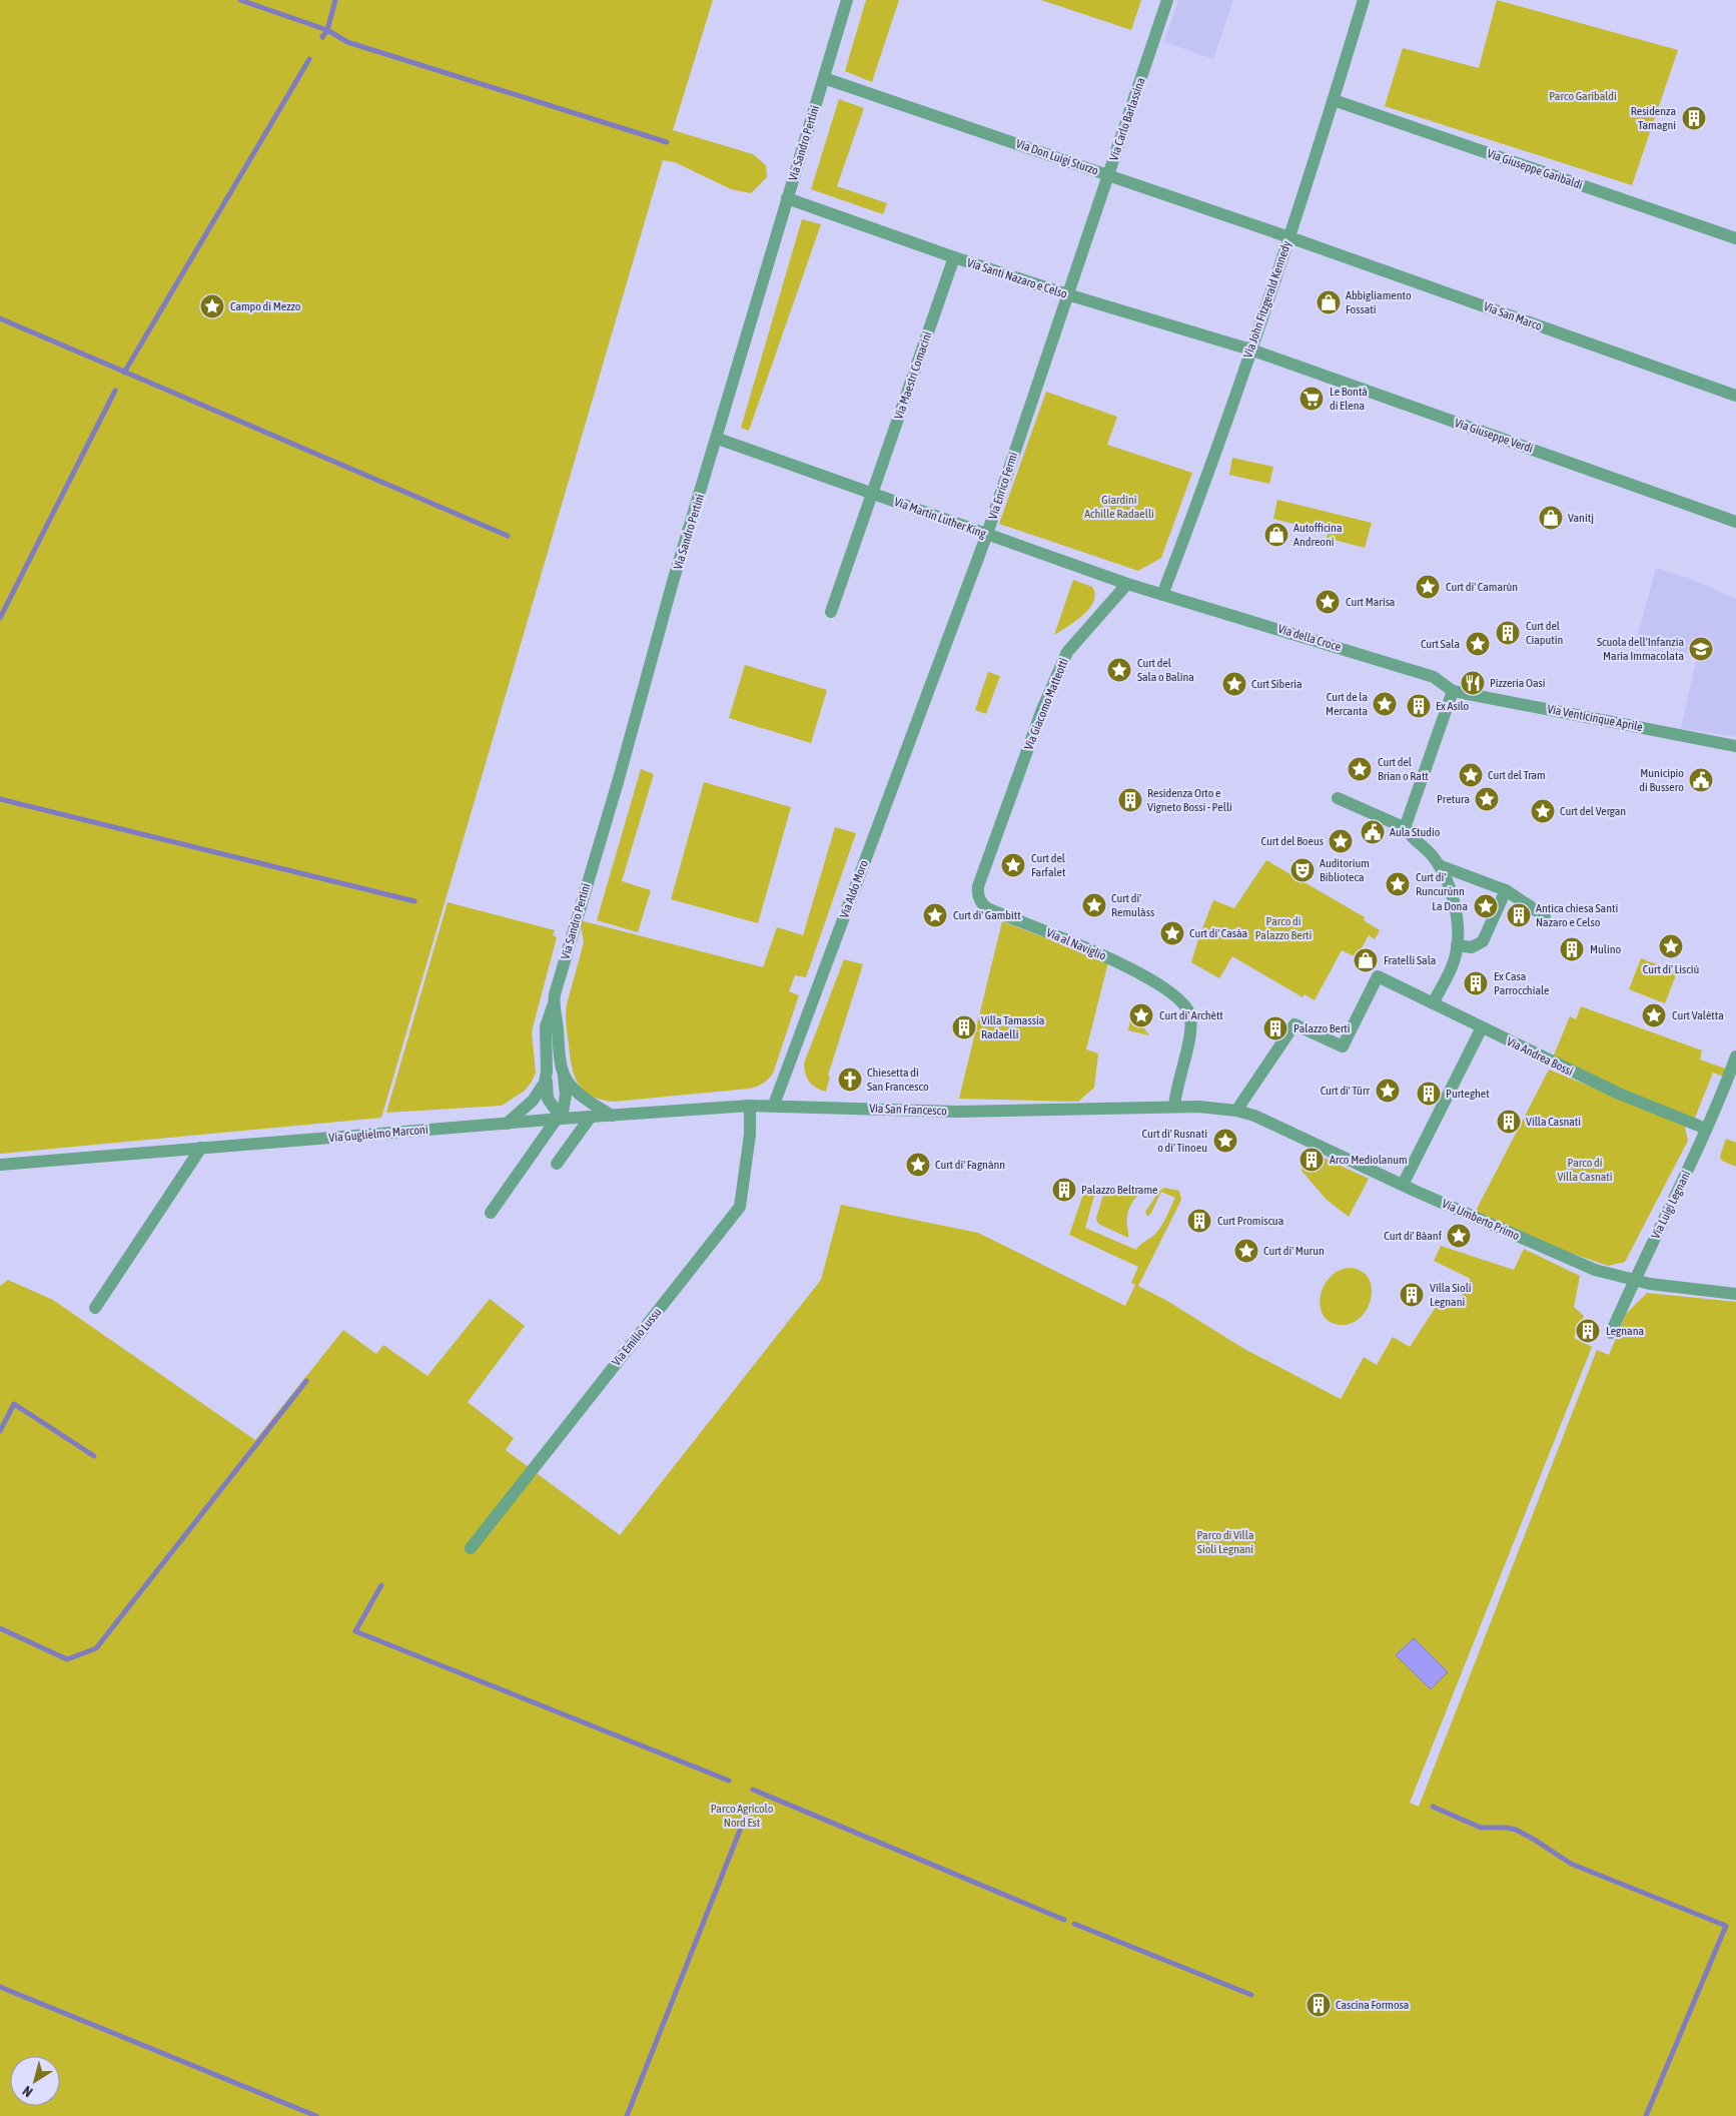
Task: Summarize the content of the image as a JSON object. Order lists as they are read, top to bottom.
{
  "streets": {
    "street": [
      "Via Carlo Barlassina",
      "Via Sandro Pertini",
      "Via Don Luigi Sturzo",
      "Via Giuseppe Garibaldi",
      "Via Santi Nazaro e Celso",
      "Via John Fitzgerald Kennedy",
      "Via San Marco",
      "Via Maestri Comacini",
      "Via Giuseppe Verdi",
      "Via Enrico Fermi",
      "Via Martin Luther King",
      "Via della Croce",
      "Via Giacomo Matteotti",
      "Via Venticinque Aprile",
      "Via Aldo Moro",
      "Via al Naviglio",
      "Via Andrea Bossi",
      "Via San Francesco",
      "Via Guglielmo Marconi",
      "Via Luigi Legnani",
      "Via Umberto Primo",
      "Via Emilio Lussu"
    ]
  },
  "crossings": [
    ["Via Carlo Barlassina", "Via Don Luigi Sturzo"],
    ["Via Carlo Barlassina", "Via Santi Nazaro e Celso"],
    ["Via Carlo Barlassina", "Via Enrico Fermi"],
    ["Via Sandro Pertini", "Via Don Luigi Sturzo"],
    ["Via Sandro Pertini", "Via Santi Nazaro e Celso"],
    ["Via Sandro Pertini", "Via Martin Luther King"],
    ["Via Sandro Pertini", "Via Guglielmo Marconi"],
    ["Via Don Luigi Sturzo", "Via John Fitzgerald Kennedy"],
    ["Via Don Luigi Sturzo", "Via San Marco"],
    ["Via Giuseppe Garibaldi", "Via John Fitzgerald Kennedy"],
    ["Via Santi Nazaro e Celso", "Via John Fitzgerald Kennedy"],
    ["Via Santi Nazaro e Celso", "Via Maestri Comacini"],
    ["Via Santi Nazaro e Celso", "Via Giuseppe Verdi"],
    ["Via Santi Nazaro e Celso", "Via Enrico Fermi"],
    ["Via John Fitzgerald Kennedy", "Via San Marco"],
    ["Via John Fitzgerald Kennedy", "Via Giuseppe Verdi"],
    ["Via John Fitzgerald Kennedy", "Via Martin Luther King"],
    ["Via John Fitzgerald Kennedy", "Via della Croce"],
    ["Via Maestri Comacini", "Via Martin Luther King"],
    ["Via Enrico Fermi", "Via Martin Luther King"],
    ["Via Enrico Fermi", "Via Aldo Moro"],
    ["Via Martin Luther King", "Via della Croce"],
    ["Via Martin Luther King", "Via Giacomo Matteotti"],
    ["Via della Croce", "Via Venticinque Aprile"],
    ["Via Giacomo Matteotti", "Via al Naviglio"],
    ["Via Aldo Moro", "Via San Francesco"],
    ["Via al Naviglio", "Via San Francesco"],
    ["Via al Naviglio", "Via Umberto Primo"],
    ["Via Andrea Bossi", "Via Luigi Legnani"],
    ["Via Andrea Bossi", "Via Umberto Primo"],
    ["Via San Francesco", "Via Guglielmo Marconi"],
    ["Via San Francesco", "Via Umberto Primo"],
    ["Via San Francesco", "Via Emilio Lussu"],
    ["Via Guglielmo Marconi", "Via Emilio Lussu"],
    ["Via Luigi Legnani", "Via Umberto Primo"]
  ],
  "parks": [
    "Parco Garibaldi",
    "Giardini Achille Radaelli",
    "Parco di Palazzo Berti",
    "Parco di Villa Casnati",
    "Parco di Villa Sioli Legnani",
    "Parco Agricolo Nord Est"
  ],
  "places": {
    "building": [
      "Residenza Tamagni",
      "Curt del Ciaputin",
      "Ex Asilo",
      "Residenza Orto e Vigneto Bossi - Pelli",
      "Antica chiesa Santi Nazaro e Celso",
      "Mulino",
      "Ex Casa Parrocchiale",
      "Villa Tamassia Radaelli",
      "Palazzo Berti",
      "Purteghet",
      "Villa Casnati",
      "Arco Mediolanum",
      "Palazzo Beltrame",
      "Curt Promiscua",
      "Villa Sioli Legnani",
      "Legnana",
      "Cascina Formosa"
    ],
    "shop": [
      "Abbigliamento Fossati",
      "Vanitj",
      "Autofficina Andreoni",
      "Fratelli Sala"
    ],
    "place": [
      "Campo di Mezzo",
      "Curt di' Camarùn",
      "Curt Marisa",
      "Curt Sala",
      "Curt del Sala o Balìna",
      "Curt Siberia",
      "Curt de la Mercanta",
      "Curt del Brian o Ratt",
      "Curt del Tram",
      "Pretura",
      "Curt del Vergan",
      "Curt del Boeus",
      "Curt del Farfalet",
      "Curt di' Runcurùnn",
      "Curt di' Remulàss",
      "La Dona",
      "Curt di' Gambìtt",
      "Curt di' Casàa",
      "Curt di' Lisciù",
      "Curt di' Archètt",
      "Curt Valètta",
      "Curt di' Türr",
      "Curt di' Rusnati o di' Tinoeu",
      "Curt di' Fagnànn",
      "Curt di' Bàanf",
      "Curt di' Murun"
    ],
    "supermarket": ["Le Bontà di Elena"],
    "school or university": ["Scuola dell'Infanzia Maria Immacolata"],
    "restaurant": ["Pizzeria Oasi"],
    "public building": ["Municipio di Bussero", "Aula Studio"],
    "theatre": ["Auditorium Biblioteca"],
    "church": ["Chiesetta di San Francesco"]
  },
  "north": "bottom left"
}
